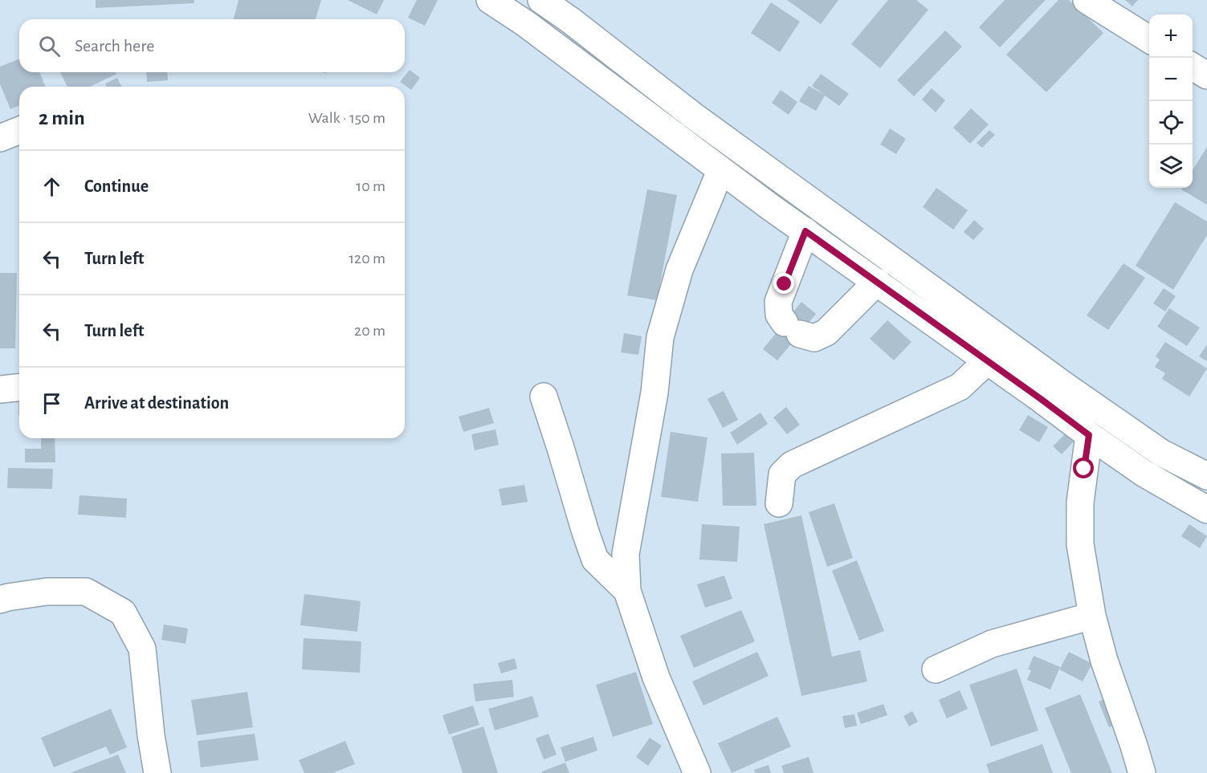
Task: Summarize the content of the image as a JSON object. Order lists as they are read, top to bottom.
{
  "page": {
    "map_buttons": ["+", "−"],
    "search": "Search here",
    "heading": ["2 min", "Walk · 150 m"],
    "list": [
      ["Continue", "10 m"],
      ["Turn left", "120 m"],
      ["Turn left", "20 m"],
      "Arrive at destination"
    ]
  }
}
